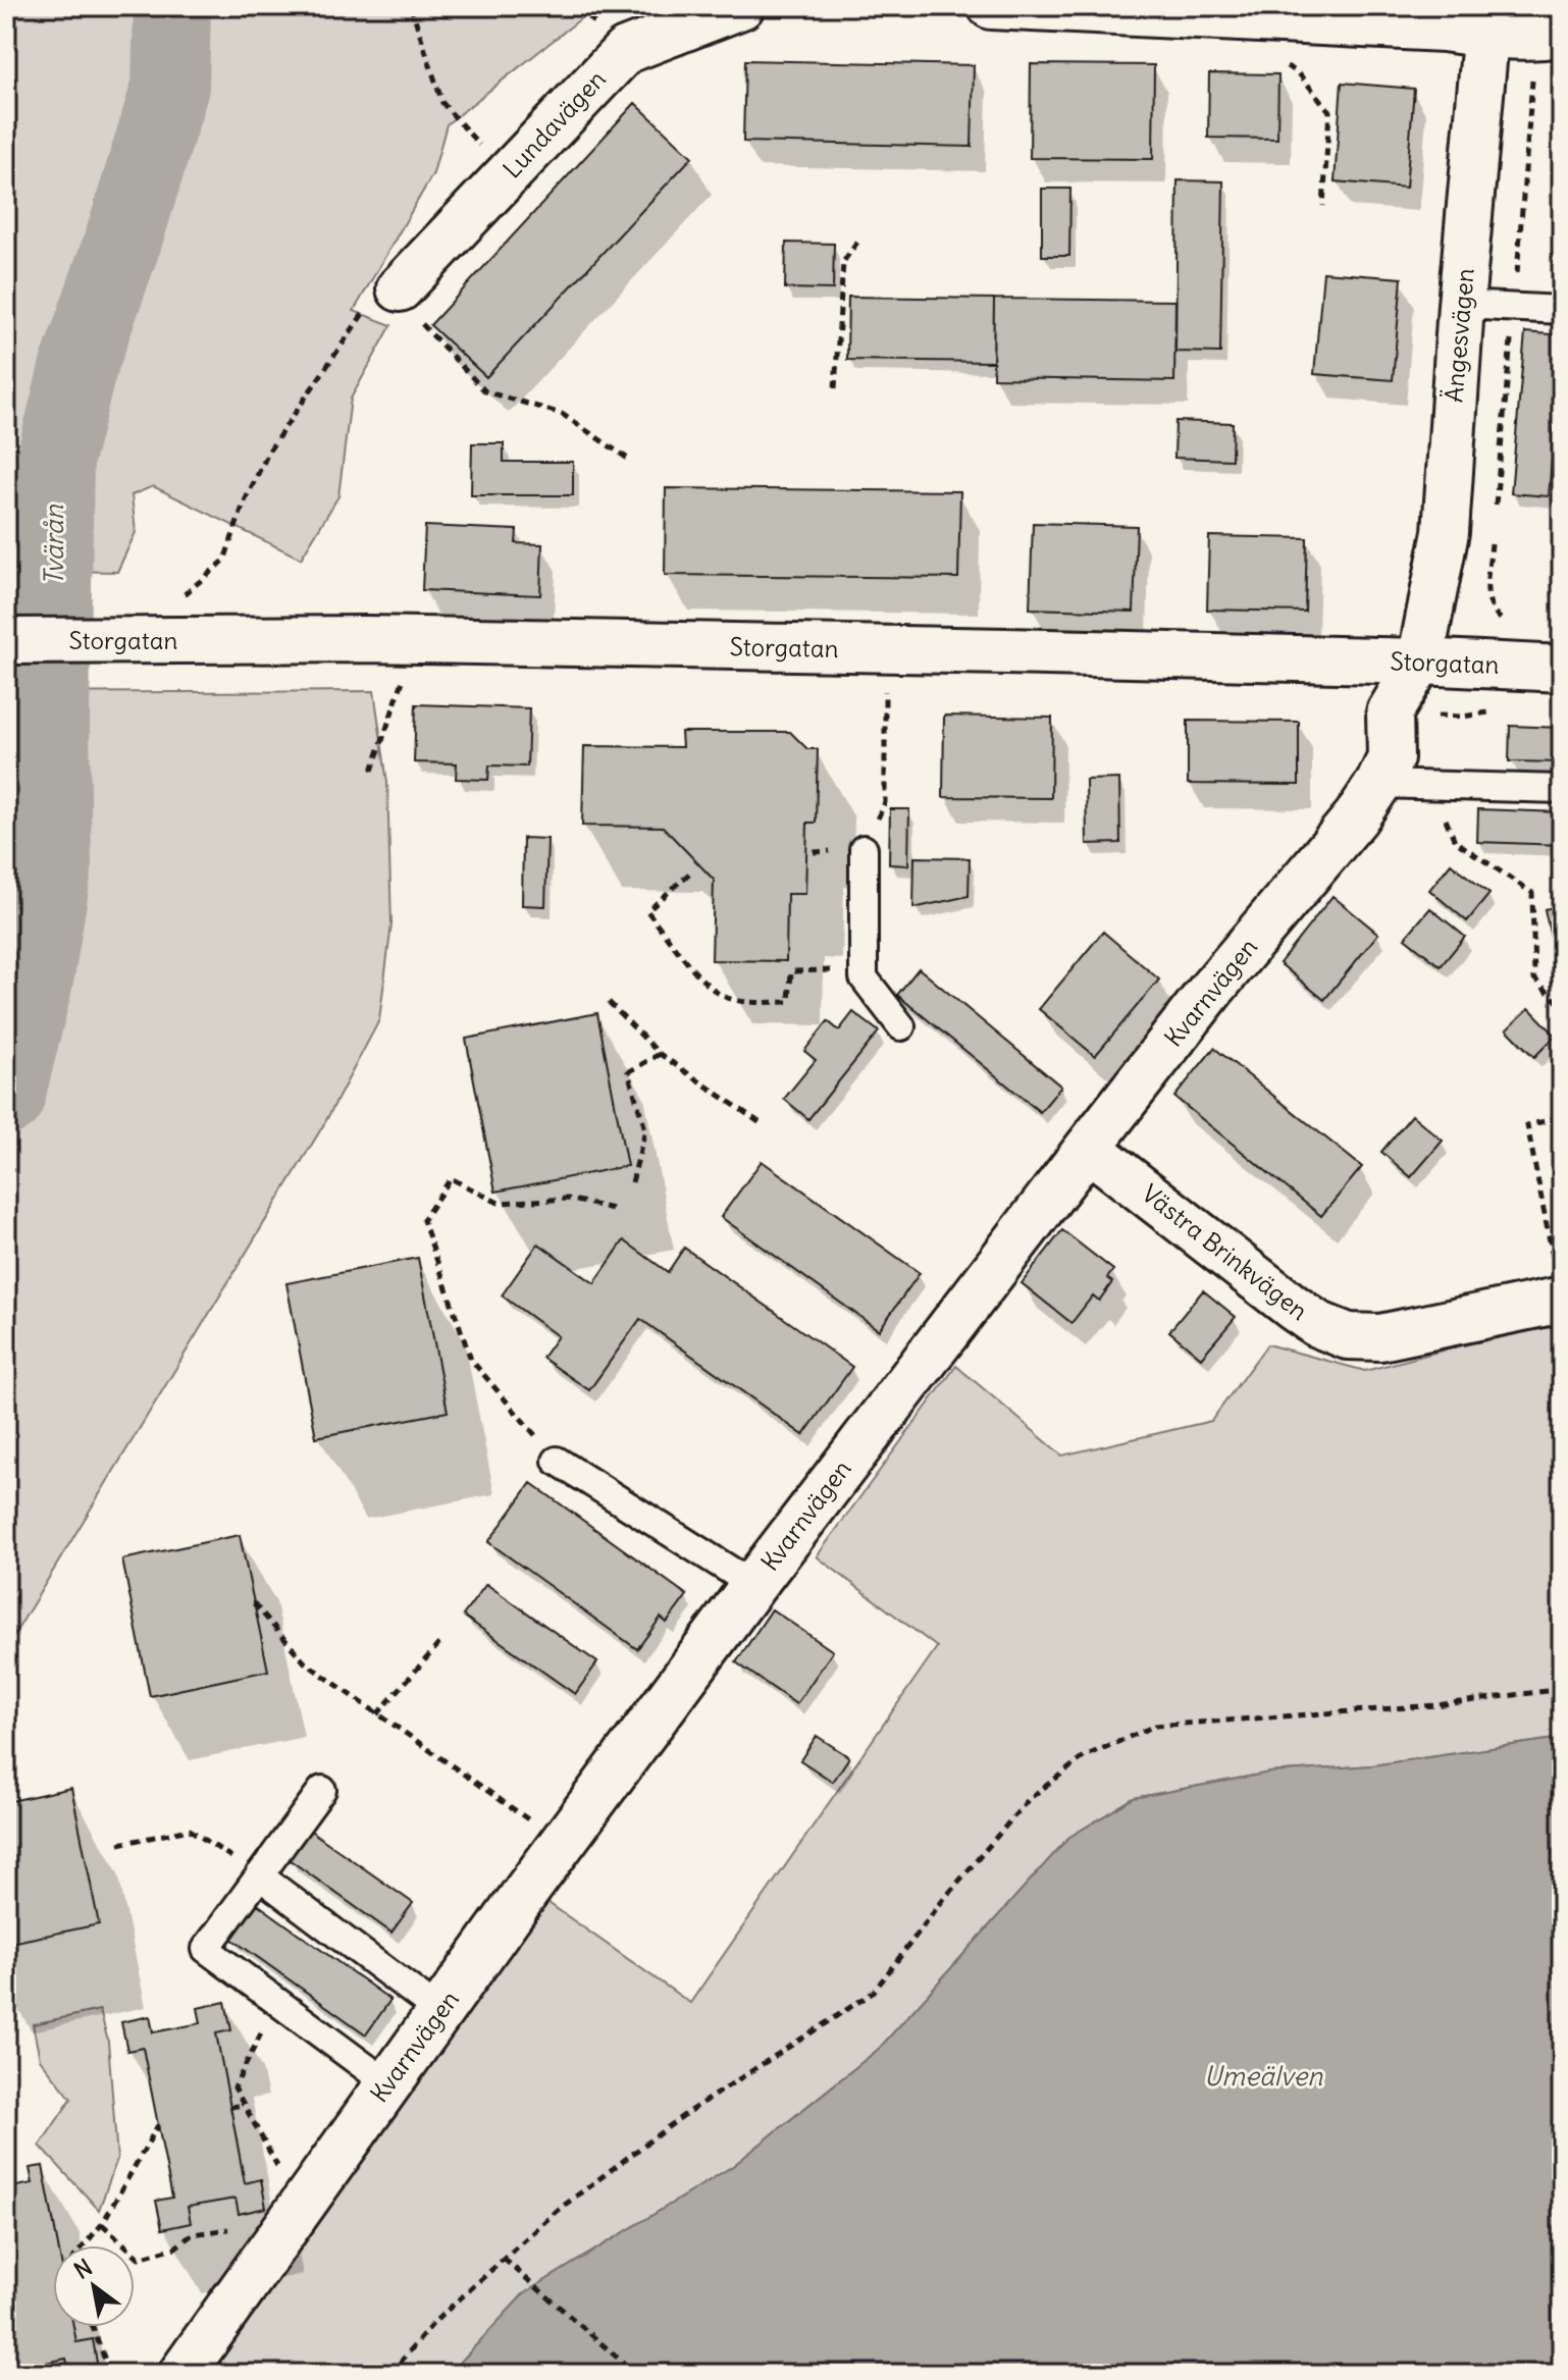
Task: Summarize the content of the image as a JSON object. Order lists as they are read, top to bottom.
{
  "streets": {
    "street": [
      "Lundavägen",
      "Ängesvägen",
      "Storgatan",
      "Kvarnvägen",
      "Västra Brinkvägen"
    ]
  },
  "crossings": [
    ["Ängesvägen", "Storgatan"],
    ["Kvarnvägen", "Västra Brinkvägen"]
  ],
  "water": ["Tvärån", "Umeälven"],
  "north": "top left"
}
